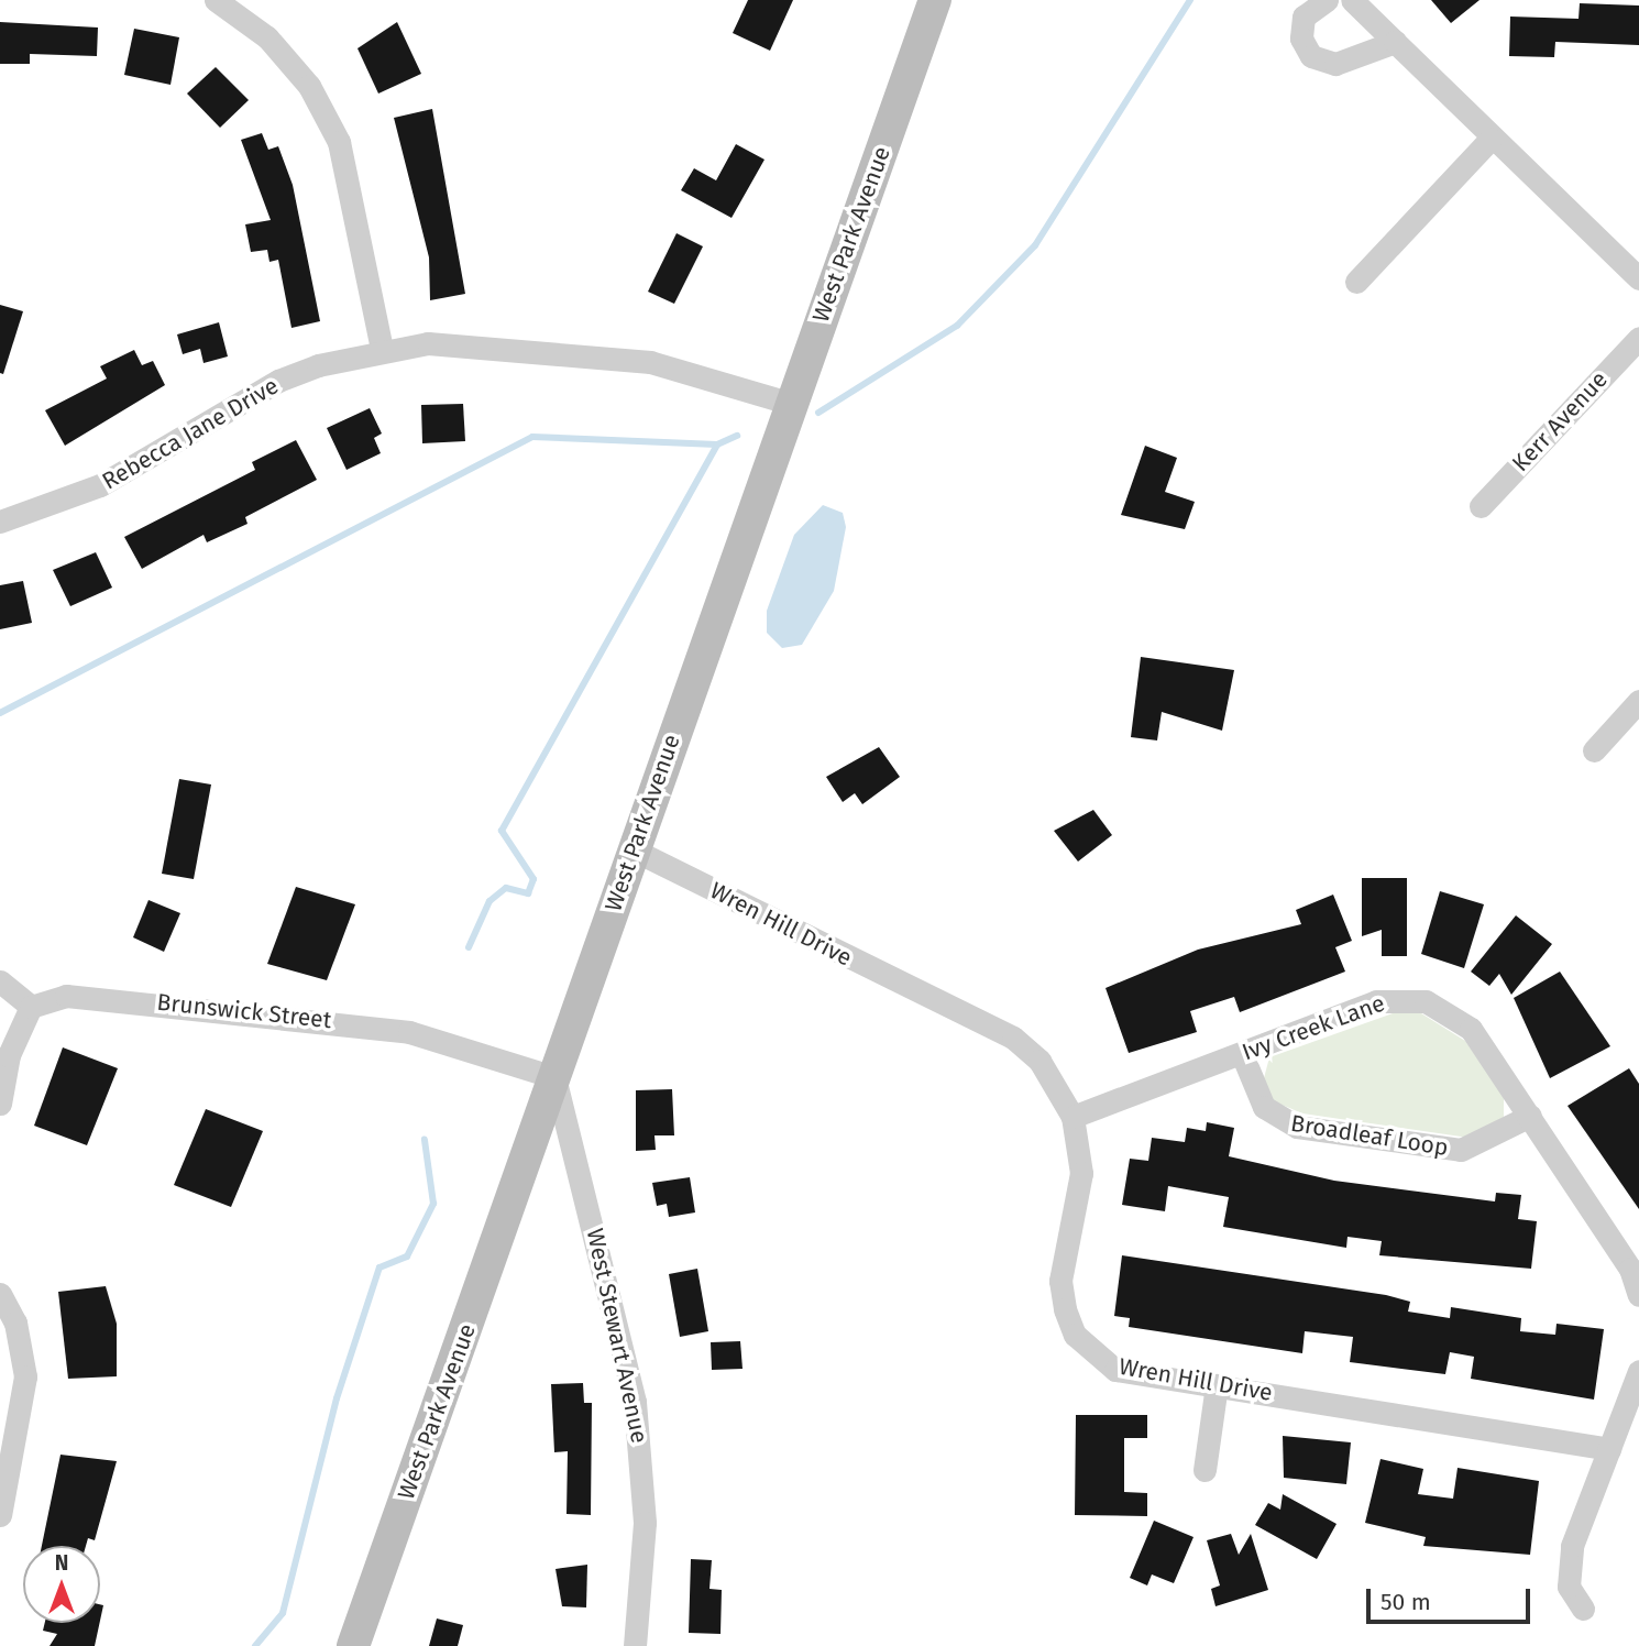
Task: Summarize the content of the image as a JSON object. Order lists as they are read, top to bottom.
{
  "streets": {
    "main road": ["West Park Avenue"],
    "street": [
      "Kerr Avenue",
      "Rebecca Jane Drive",
      "Wren Hill Drive",
      "Brunswick Street",
      "Ivy Creek Lane",
      "Broadleaf Loop",
      "West Stewart Avenue"
    ]
  },
  "crossings": [
    ["West Park Avenue", "Rebecca Jane Drive"],
    ["West Park Avenue", "Wren Hill Drive"],
    ["West Park Avenue", "Brunswick Street"],
    ["West Park Avenue", "West Stewart Avenue"],
    ["Wren Hill Drive", "Ivy Creek Lane"],
    ["Brunswick Street", "West Stewart Avenue"],
    ["Ivy Creek Lane", "Broadleaf Loop"]
  ],
  "scale_bar": "50 m",
  "north": "top"
}
